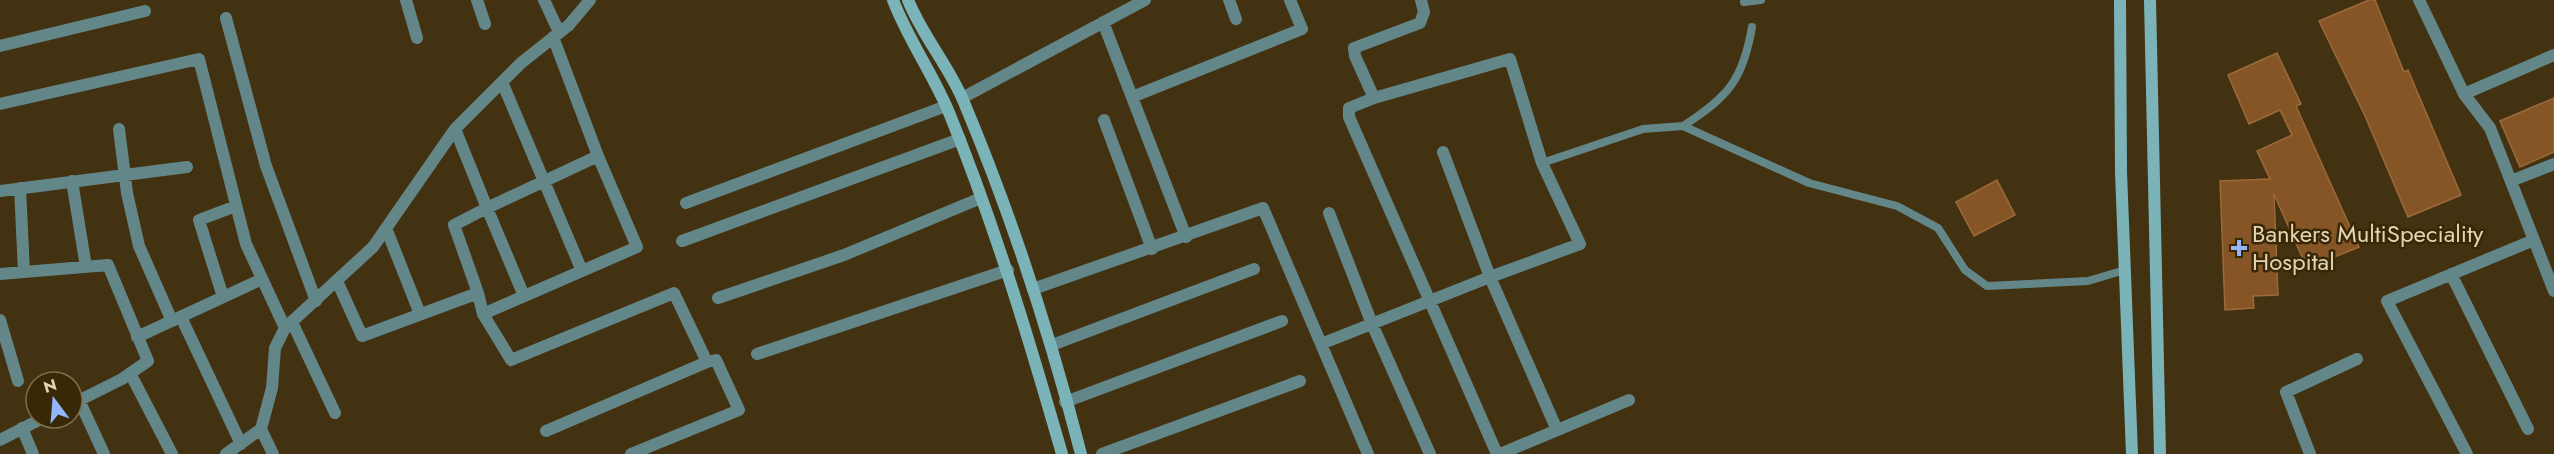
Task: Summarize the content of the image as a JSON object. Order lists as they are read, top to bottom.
{
  "places": {
    "health": ["Bankers MultiSpeciality Hospital"]
  },
  "north": "top"
}
